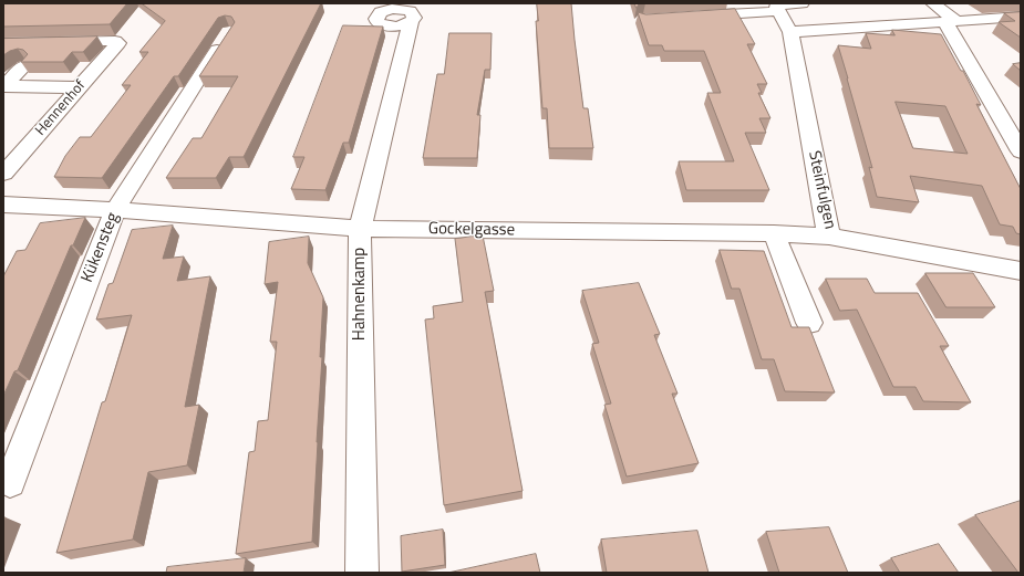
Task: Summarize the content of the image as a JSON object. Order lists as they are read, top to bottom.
{
  "streets": {
    "street": [
      "Hennenhof",
      "Steinfulgen",
      "Gockelgasse",
      "Kükensteg",
      "Hahnenkamp"
    ]
  },
  "crossings": [
    ["Steinfulgen", "Gockelgasse"],
    ["Gockelgasse", "Kükensteg"],
    ["Gockelgasse", "Hahnenkamp"]
  ]
}
